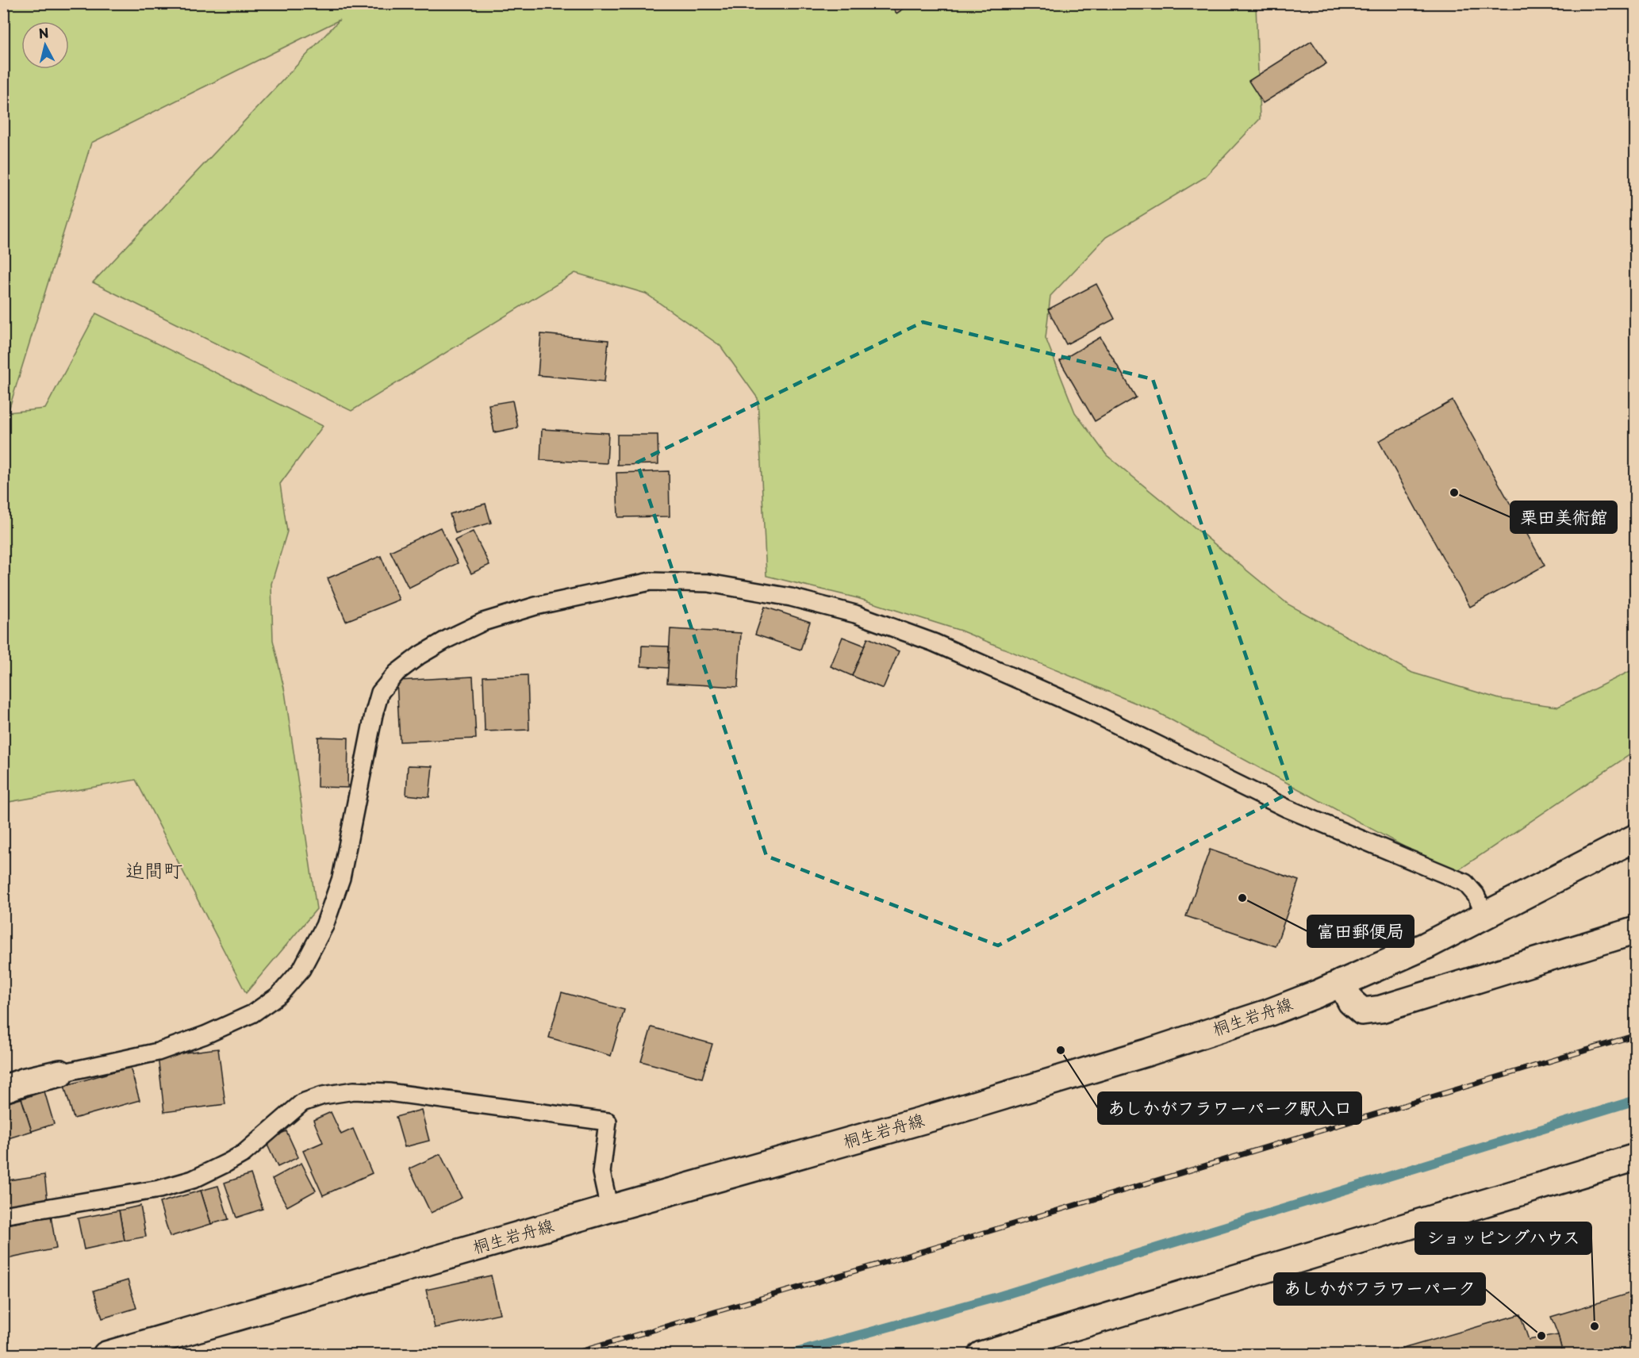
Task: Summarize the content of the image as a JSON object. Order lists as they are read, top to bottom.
{
  "streets": {
    "main road": ["桐生岩舟線"]
  },
  "districts": ["迫間町"],
  "places": [
    "栗田美術館",
    "富田郵便局",
    "あしかがフラワーパーク駅入口",
    "ショッピングハウス",
    "あしかがフラワーパーク"
  ],
  "north": "top"
}
